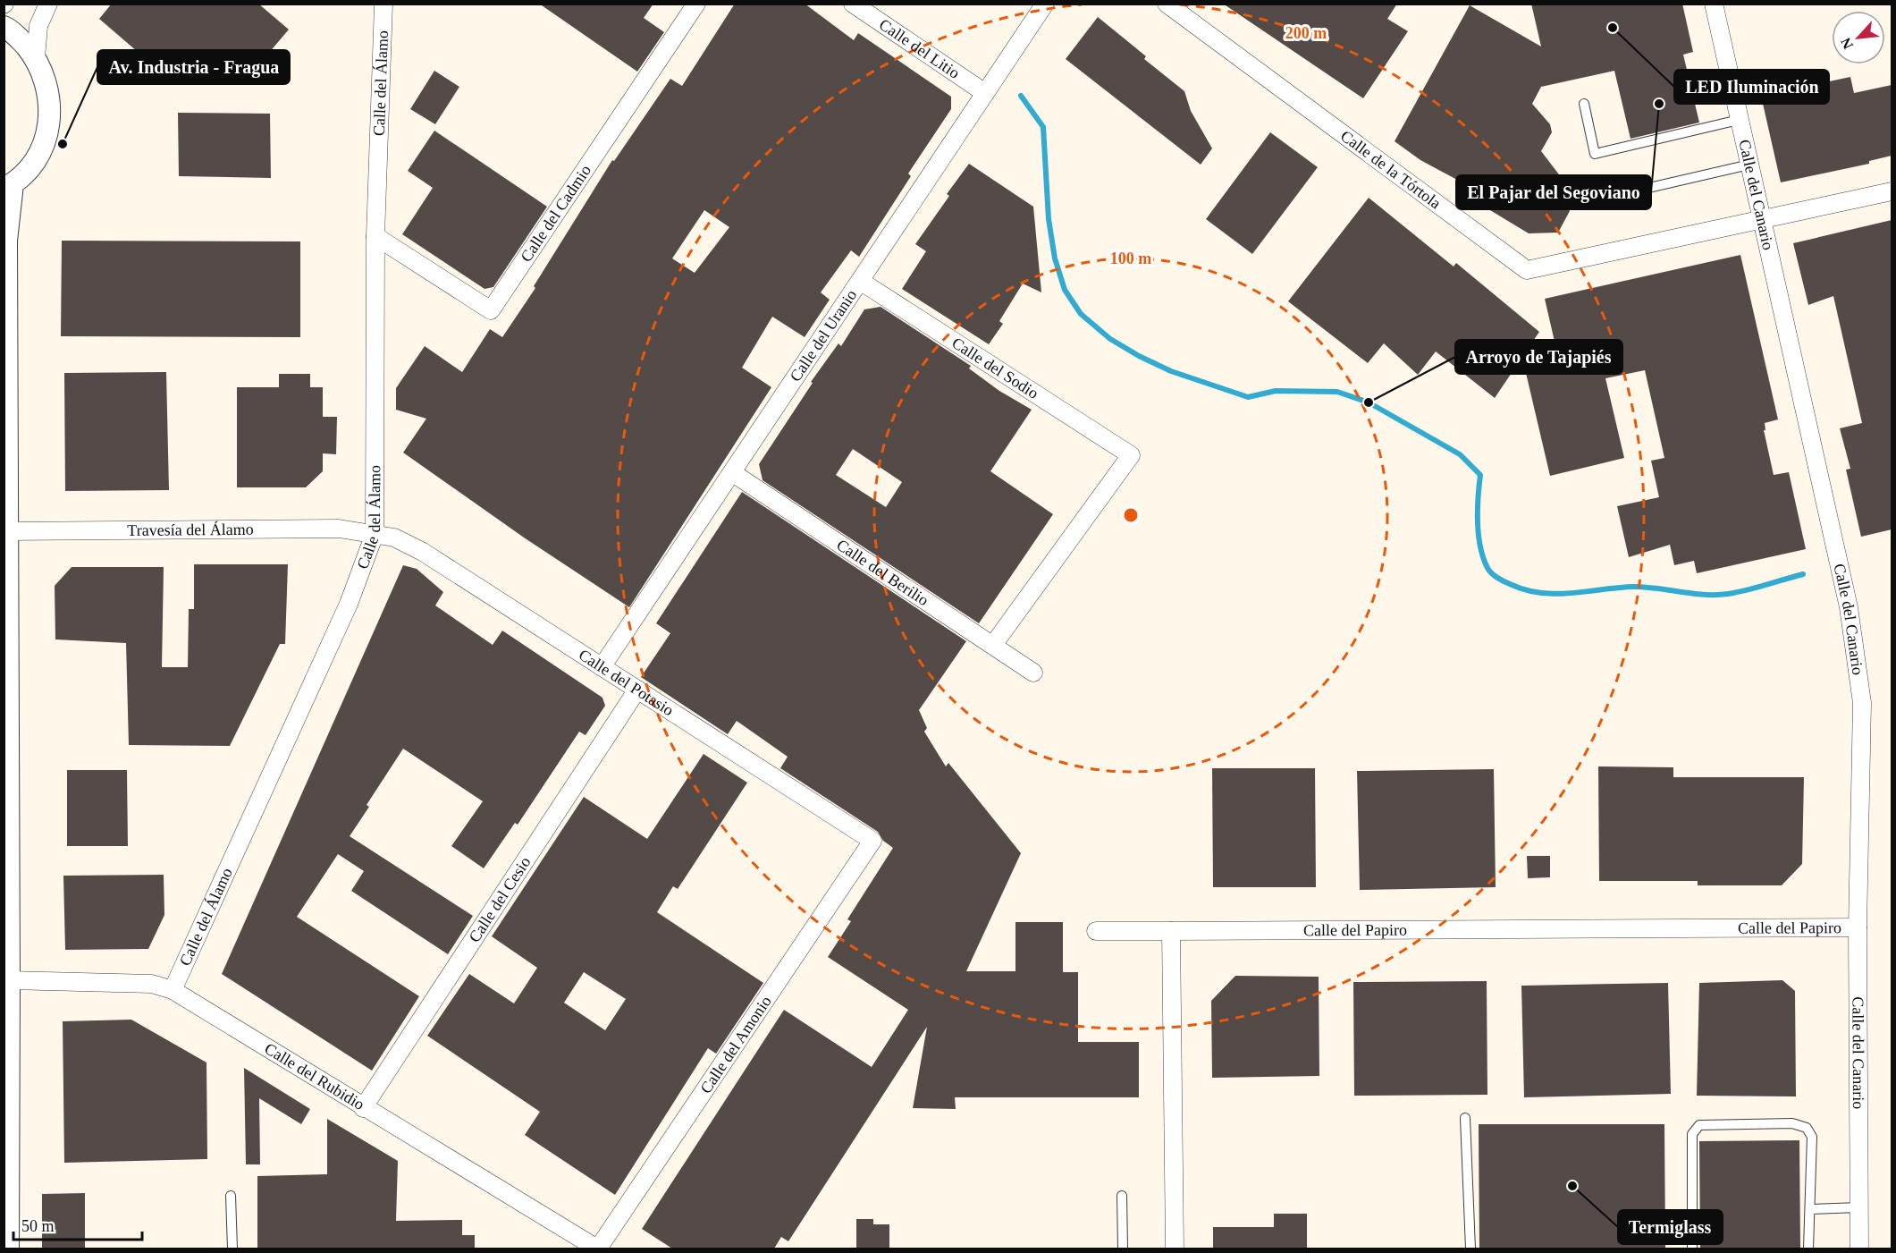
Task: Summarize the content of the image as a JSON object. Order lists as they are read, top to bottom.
{
  "streets": {
    "street": [
      "Calle del Litio",
      "Calle del Álamo",
      "Calle de la Tórtola",
      "Calle del Canario",
      "Calle del Cadmio",
      "Calle del Uranio",
      "Calle del Sodio",
      "Travesía del Álamo",
      "Calle del Berilio",
      "Calle del Potasio",
      "Calle del Cesio",
      "Calle del Papiro",
      "Calle del Amonio",
      "Calle del Rubidio"
    ]
  },
  "crossings": [
    ["Calle del Litio", "Calle del Uranio"],
    ["Calle del Álamo", "Calle del Cadmio"],
    ["Calle del Álamo", "Travesía del Álamo"],
    ["Calle del Álamo", "Calle del Potasio"],
    ["Calle del Álamo", "Calle del Rubidio"],
    ["Calle de la Tórtola", "Calle del Canario"],
    ["Calle del Canario", "Calle del Papiro"],
    ["Calle del Uranio", "Calle del Sodio"],
    ["Calle del Uranio", "Calle del Berilio"],
    ["Calle del Uranio", "Calle del Potasio"],
    ["Calle del Sodio", "Calle del Berilio"],
    ["Travesía del Álamo", "Calle del Potasio"],
    ["Calle del Potasio", "Calle del Cesio"],
    ["Calle del Potasio", "Calle del Amonio"],
    ["Calle del Cesio", "Calle del Rubidio"],
    ["Calle del Amonio", "Calle del Rubidio"]
  ],
  "places": [
    "LED Iluminación",
    "El Pajar del Segoviano",
    "Av. Industria - Fragua",
    "Arroyo de Tajapiés",
    "Termiglass"
  ],
  "scale_bar": "50 m",
  "north": "bottom left",
  "rings": ["200 m", "100 m"]
}
